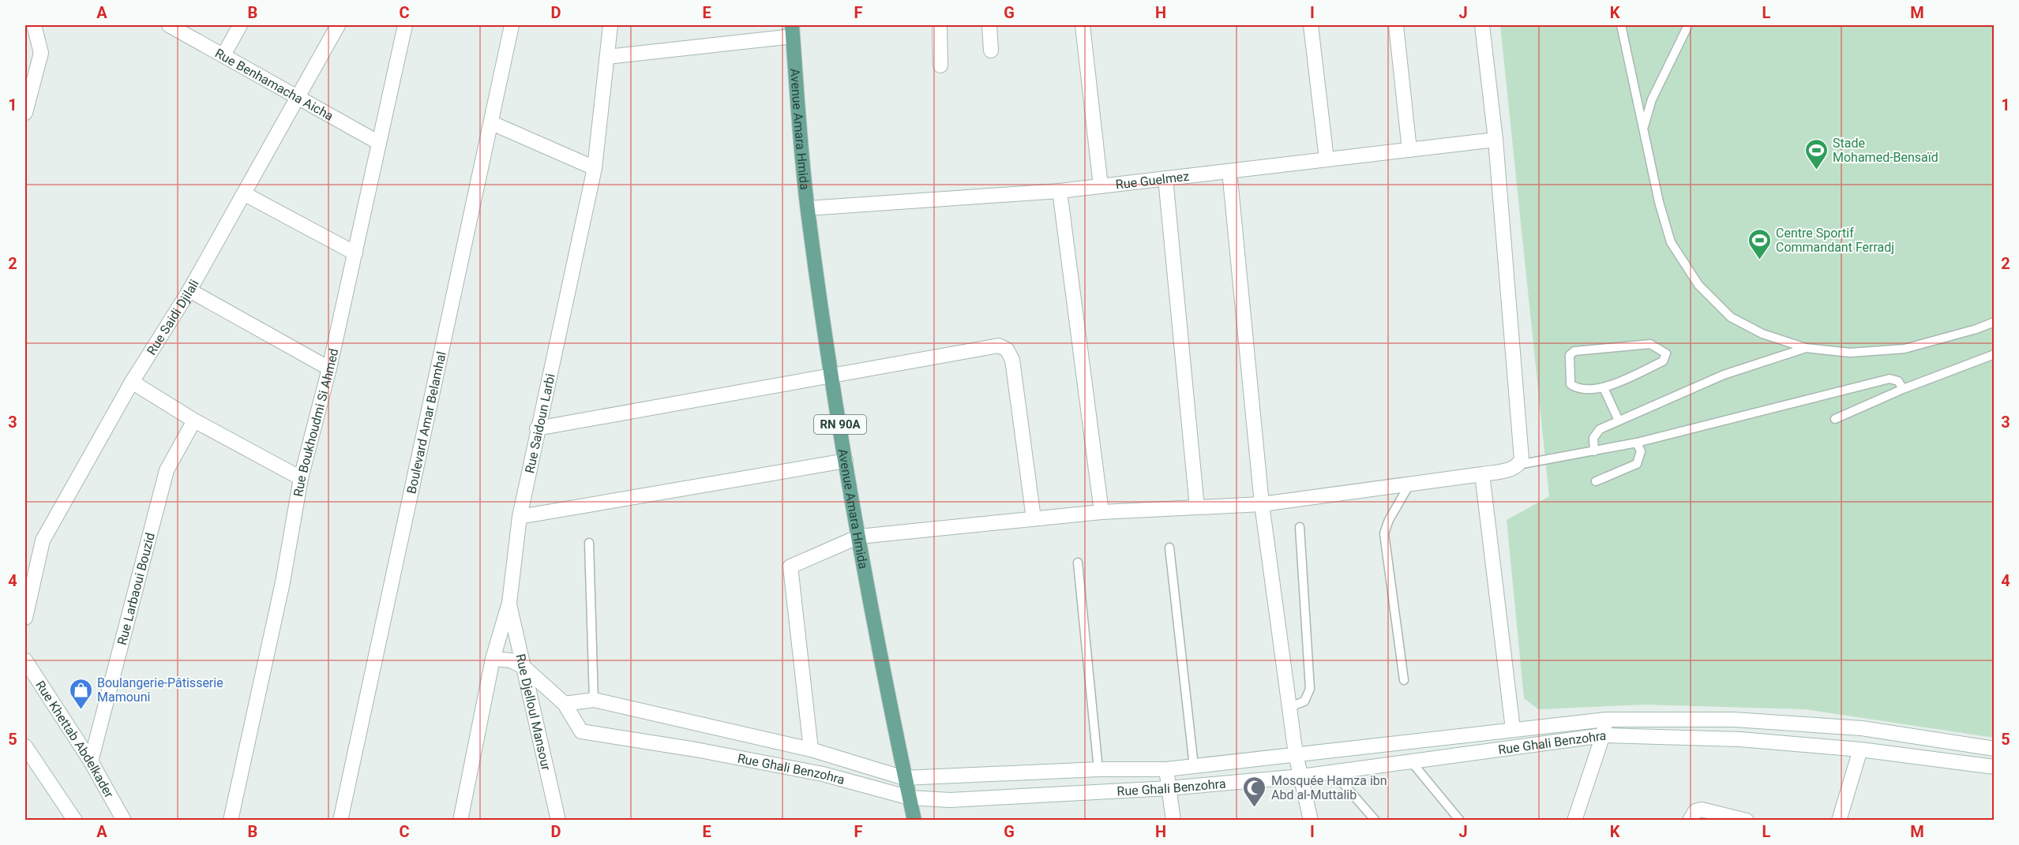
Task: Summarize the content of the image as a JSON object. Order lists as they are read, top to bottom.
{
  "streets": {
    "main road": ["Avenue Amara Hmida", "RN 90A"],
    "street": [
      "Rue Benhamacha Aicha",
      "Rue Guelmez",
      "Rue Saidi Djilali",
      "Rue Boukhoudmi Si Ahmed",
      "Boulevard Amar Belamhal",
      "Rue Saidoun Larbi",
      "Rue Larbaoui Bouzid",
      "Rue Djelloul Mansour",
      "Rue Khettab Abdelkader",
      "Rue Ghali Benzohra"
    ]
  },
  "crossings": [
    ["Rue Benhamacha Aicha", "Rue Saidi Djilali"],
    ["Rue Benhamacha Aicha", "Rue Boukhoudmi Si Ahmed"],
    ["Avenue Amara Hmida", "Rue Guelmez"],
    ["Avenue Amara Hmida", "Rue Ghali Benzohra"],
    ["Rue Saidoun Larbi", "Rue Djelloul Mansour"],
    ["Rue Larbaoui Bouzid", "Rue Khettab Abdelkader"],
    ["Rue Djelloul Mansour", "Rue Ghali Benzohra"]
  ],
  "places": {
    "sports": ["Stade Mohamed-Bensaïd", "Centre Sportif Commandant Ferradj"],
    "shop": ["Boulangerie-Pâtisserie Mamouni"],
    "mosque": ["Mosquée Hamza ibn Abd al-Muttalib"]
  },
  "grid": {
    "columns": [
      "A",
      "B",
      "C",
      "D",
      "E",
      "F",
      "G",
      "H",
      "I",
      "J",
      "K",
      "L",
      "M"
    ],
    "rows": [
      "1",
      "2",
      "3",
      "4",
      "5"
    ]
  }
}
